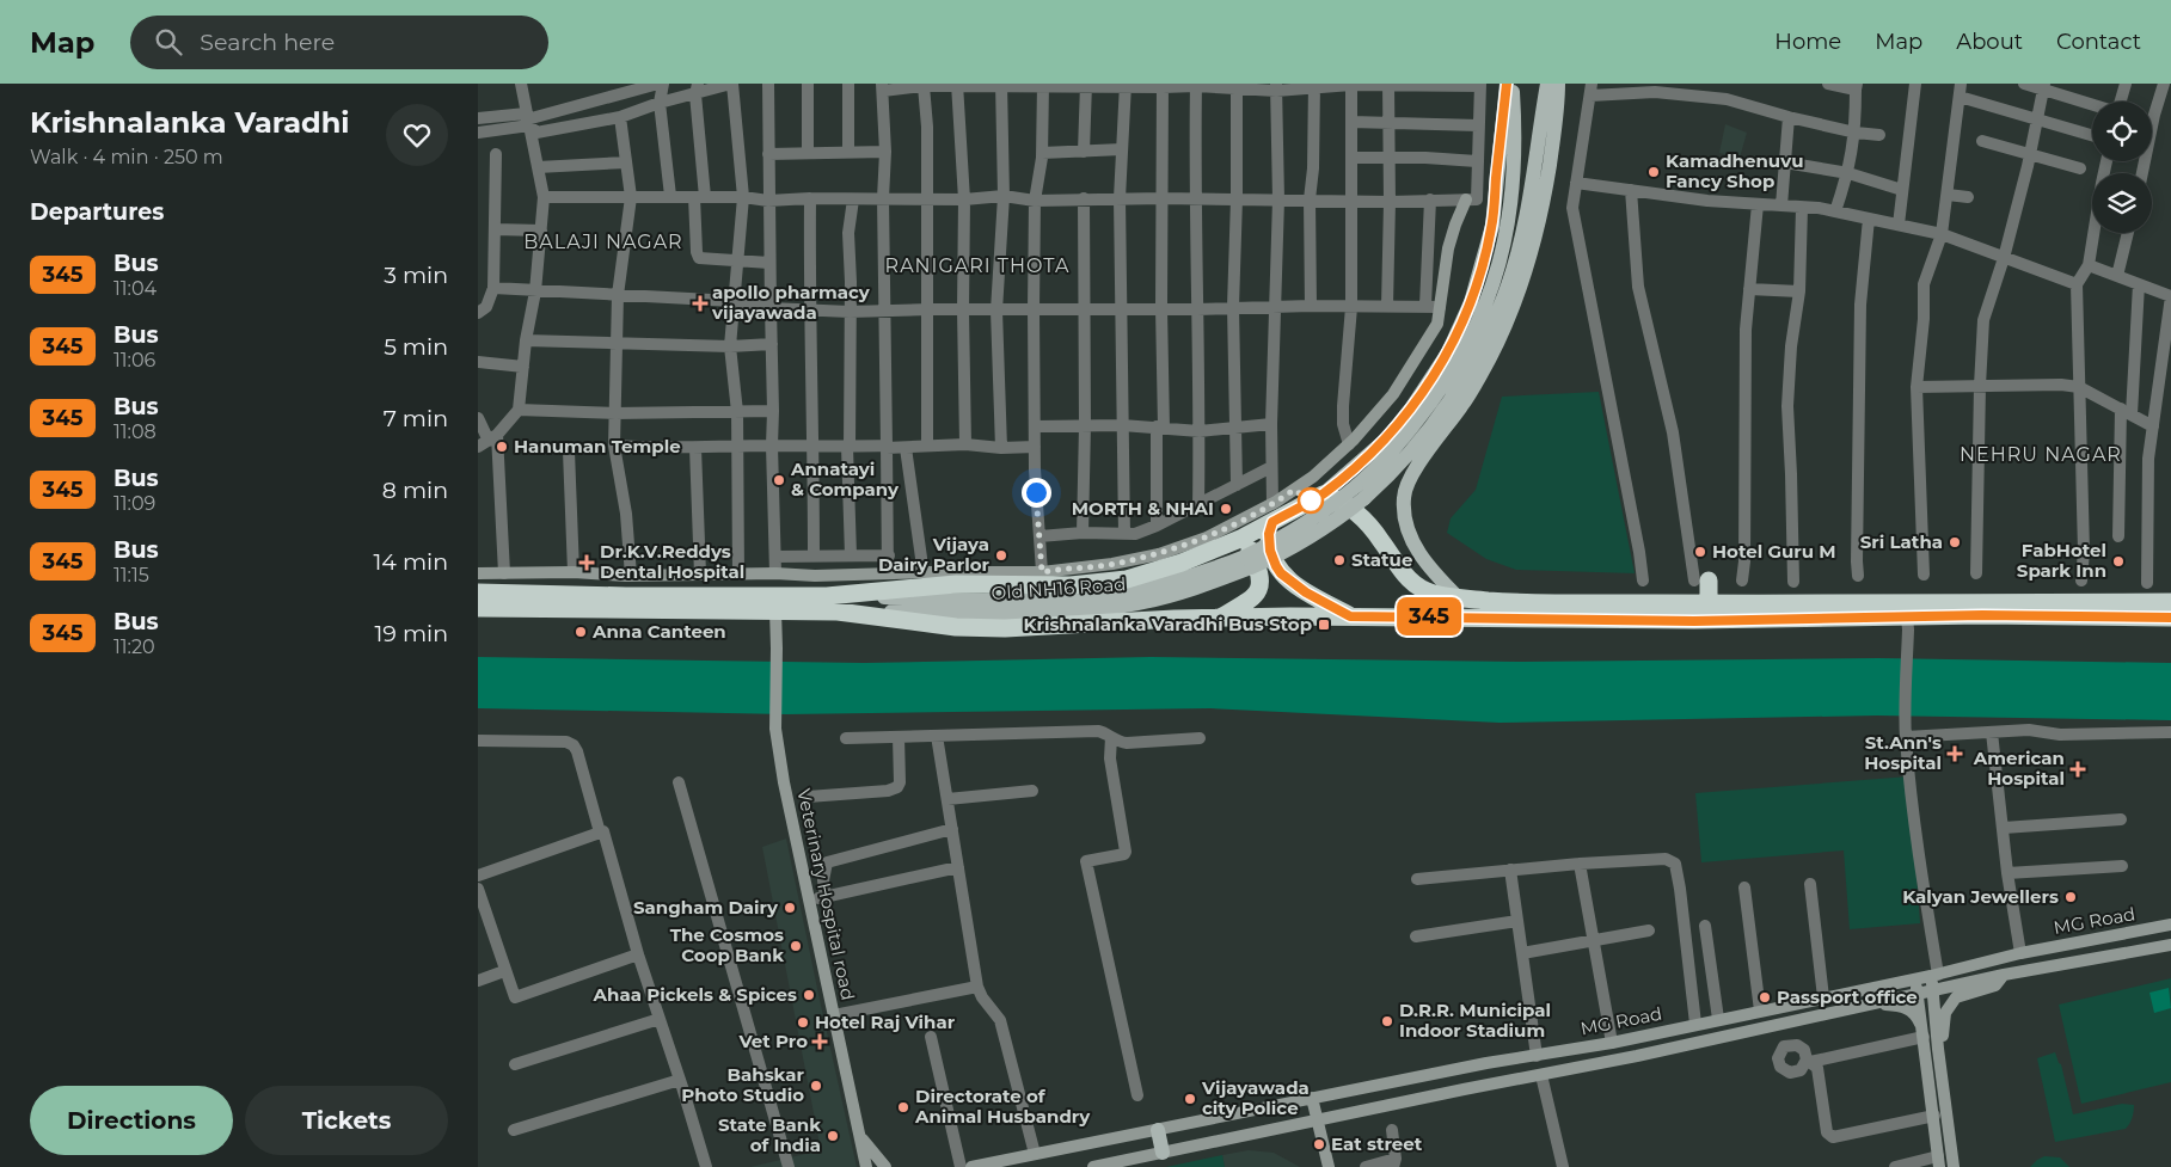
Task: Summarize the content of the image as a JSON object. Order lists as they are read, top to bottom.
{
  "streets": {
    "main road": ["Old NH16 Road"],
    "street": ["Veterinary Hospital road", "MG Road"]
  },
  "districts": ["BALAJI NAGAR", "RANIGARI THOTA", "NEHRU NAGAR"],
  "places": {
    "other": [
      "Kamadhenuvu Fancy Shop",
      "Hanuman Temple",
      "Annatayi & Company",
      "MORTH & NHAI",
      "Sri Latha",
      "Hotel Guru M",
      "Vijaya Dairy Parlor",
      "Statue",
      "FabHotel Spark Inn",
      "Anna Canteen",
      "Kalyan Jewellers",
      "Sangham Dairy",
      "The Cosmos Coop Bank",
      "Ahaa Pickels & Spices",
      "Passport office",
      "D.R.R. Municipal Indoor Stadium",
      "Hotel Raj Vihar",
      "Bahskar Photo Studio",
      "Vijayawada city Police",
      "Directorate of Animal Husbandry",
      "State Bank of India",
      "Eat street"
    ],
    "health": [
      "apollo pharmacy vijayawada",
      "Dr.K.V.Reddys Dental Hospital",
      "St.Ann's Hospital",
      "American Hospital",
      "Vet Pro"
    ],
    "transit": ["Krishnalanka Varadhi Bus Stop"]
  },
  "lines": ["bus line 345"],
  "page": {
    "header": "Map",
    "search": "Search here",
    "nav": [
      "Home",
      "Map",
      "About",
      "Contact"
    ],
    "heading": [
      ["Krishnalanka Varadhi", "Walk · 4 min · 250 m"],
      "Departures"
    ],
    "on_map": "345",
    "list": [
      {
        "mark": "345",
        "name": "Bus",
        "note": "11:04",
        "value": "3 min"
      },
      {
        "mark": "345",
        "name": "Bus",
        "note": "11:06",
        "value": "5 min"
      },
      {
        "mark": "345",
        "name": "Bus",
        "note": "11:08",
        "value": "7 min"
      },
      {
        "mark": "345",
        "name": "Bus",
        "note": "11:09",
        "value": "8 min"
      },
      {
        "mark": "345",
        "name": "Bus",
        "note": "11:15",
        "value": "14 min"
      },
      {
        "mark": "345",
        "name": "Bus",
        "note": "11:20",
        "value": "19 min"
      }
    ],
    "buttons": ["Directions", "Tickets"]
  }
}
